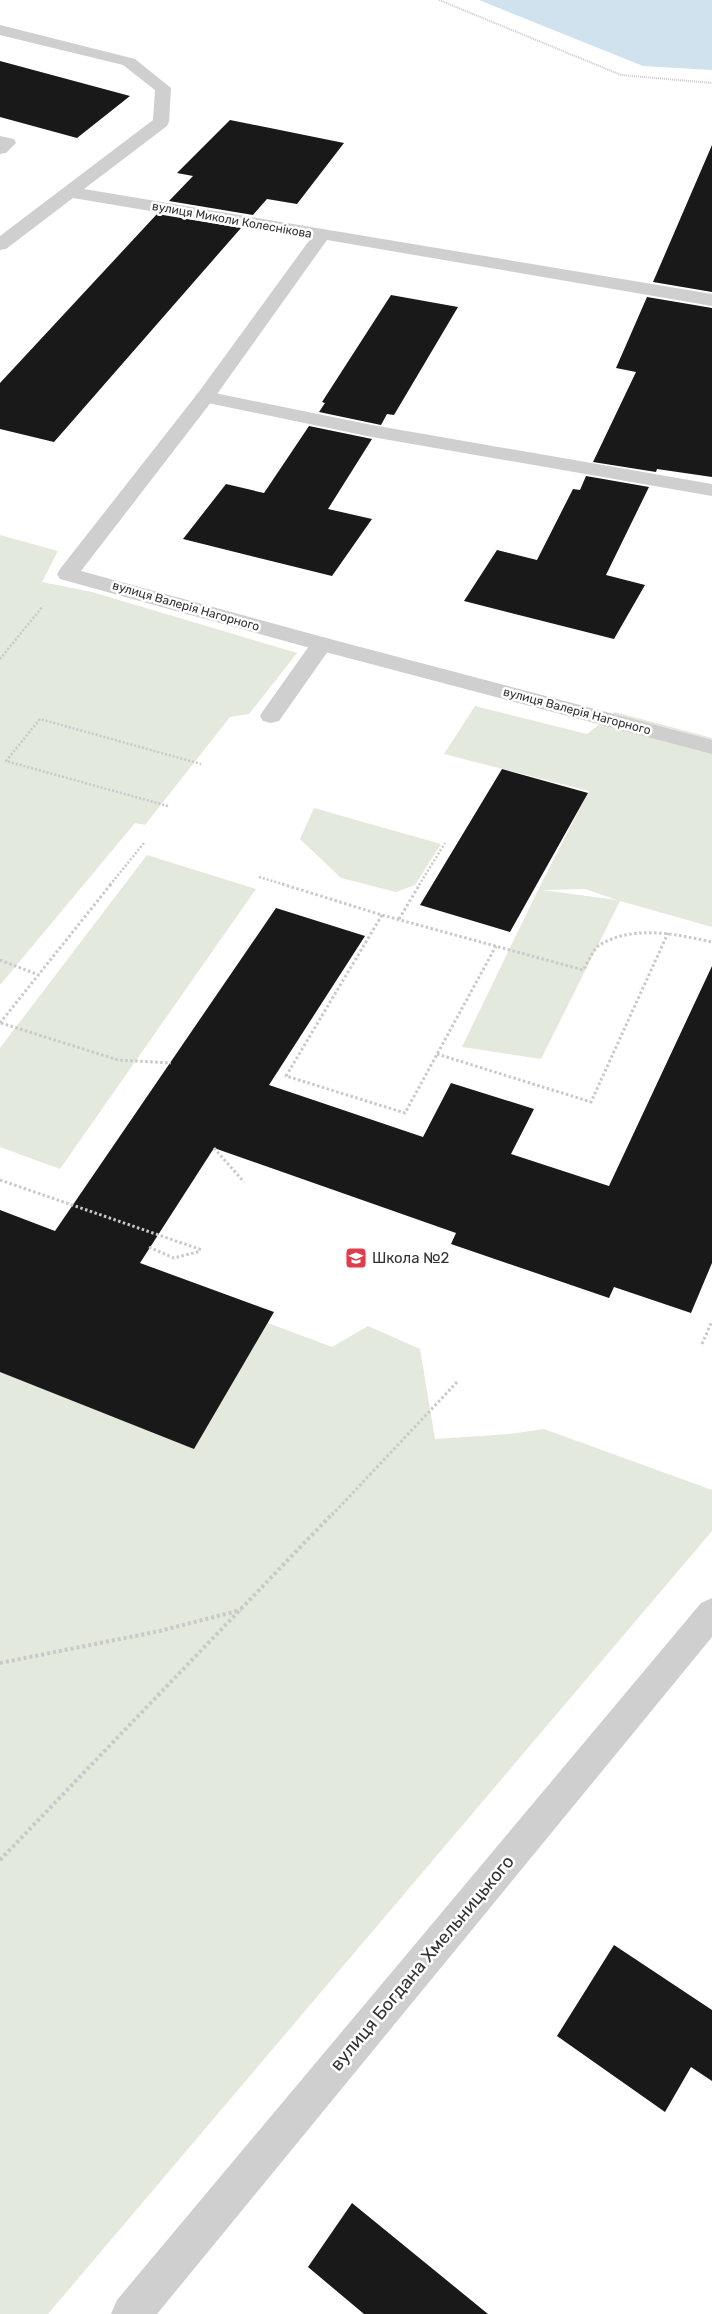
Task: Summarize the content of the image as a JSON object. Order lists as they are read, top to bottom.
{
  "streets": {
    "street": ["вулиця Миколи Колеснікова", "вулиця Валерія Нагорного", "вулиця Богдана Хмельницького"]
  },
  "places": {
    "school or university": ["Школа №2"]
  }
}
